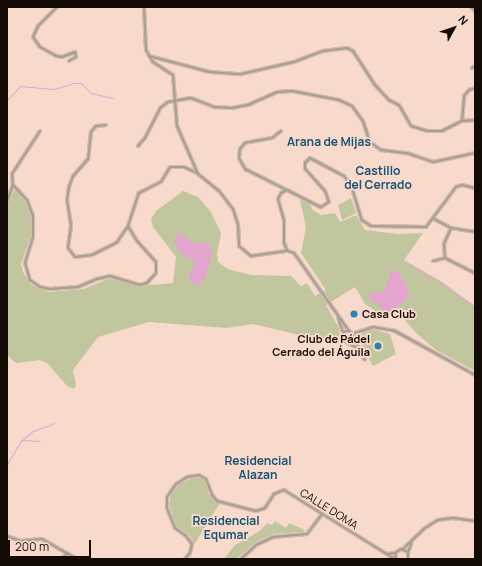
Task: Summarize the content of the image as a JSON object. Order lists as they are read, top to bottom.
{
  "streets": {
    "street": ["CALLE DOMA"]
  },
  "districts": [
    "Arana de Mijas",
    "Castillo del Cerrado",
    "Residencial Alazan",
    "Residencial Equmar"
  ],
  "places": ["Casa Club", "Club de Pádel Cerrado del Águila"],
  "scale_bar": "200 m",
  "north": "top right"
}
